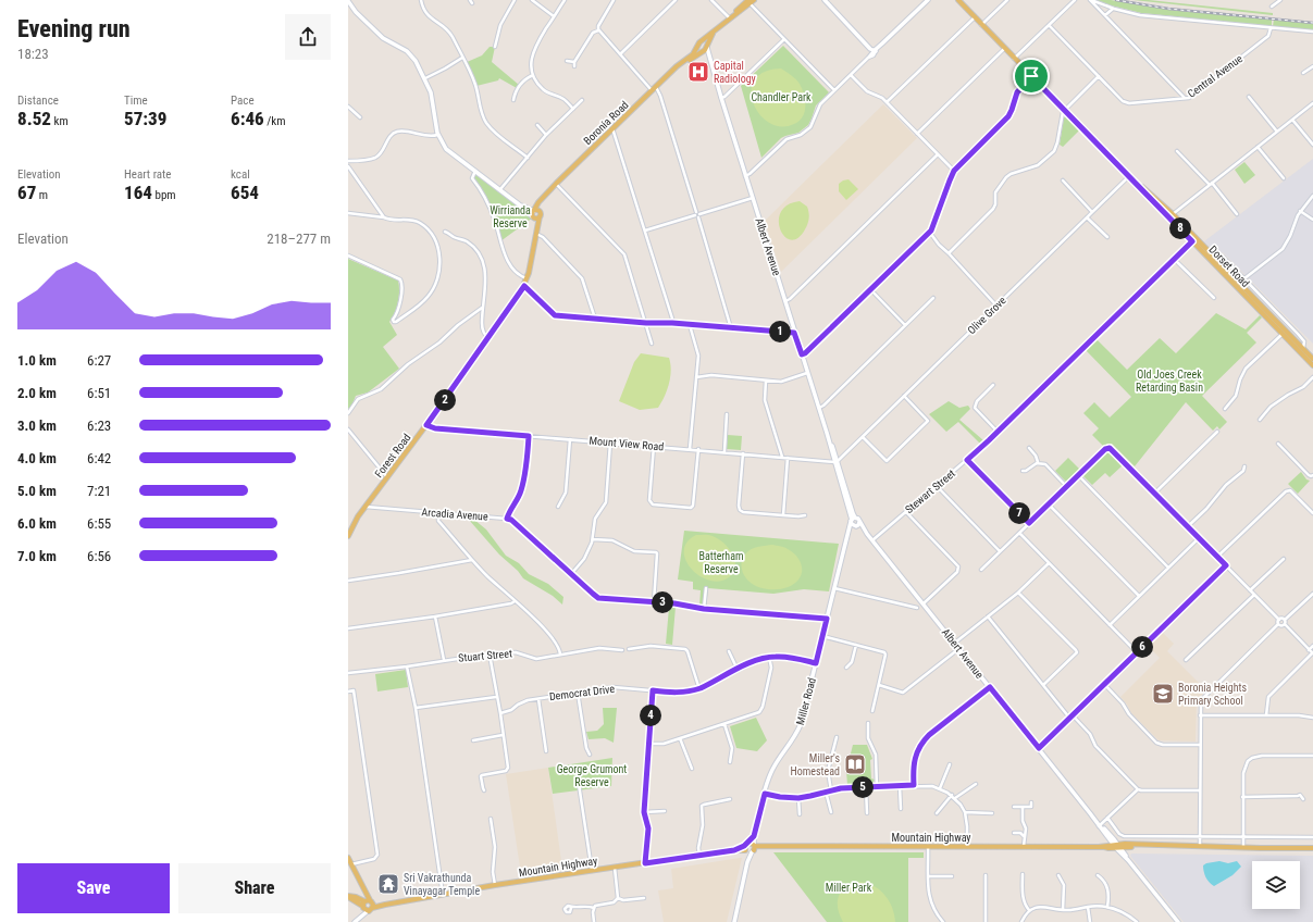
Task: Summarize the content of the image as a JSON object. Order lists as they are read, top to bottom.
{
  "streets": {
    "main road": [
      "Boronia Road",
      "Albert Avenue",
      "Dorset Road",
      "Forest Road",
      "Miller Road",
      "Mountain Highway"
    ],
    "street": [
      "Central Avenue",
      "Olive Grove",
      "Mount View Road",
      "Stewart Street",
      "Arcadia Avenue",
      "Stuart Street",
      "Democrat Drive"
    ]
  },
  "crossings": [
    ["Boronia Road", "Albert Avenue"],
    ["Boronia Road", "Forest Road"],
    ["Albert Avenue", "Olive Grove"],
    ["Albert Avenue", "Mount View Road"],
    ["Albert Avenue", "Stewart Street"],
    ["Albert Avenue", "Miller Road"],
    ["Albert Avenue", "Mountain Highway"],
    ["Dorset Road", "Olive Grove"],
    ["Dorset Road", "Stewart Street"],
    ["Olive Grove", "Mount View Road"],
    ["Mount View Road", "Forest Road"],
    ["Forest Road", "Arcadia Avenue"],
    ["Democrat Drive", "Miller Road"],
    ["Miller Road", "Mountain Highway"]
  ],
  "parks": [
    "Chandler Park",
    "Wirrianda Reserve",
    "Old Joes Creek Retarding Basin",
    "Batterham Reserve",
    "George Grumont Reserve",
    "Miller Park"
  ],
  "places": {
    "hospital": ["Capital Radiology"],
    "school or university": ["Boronia Heights Primary School"],
    "library": ["Miller's Homestead"],
    "temple": ["Sri Vakrathunda Vinayagar Temple"]
  },
  "page": {
    "heading": ["Evening run", "18:23"],
    "stats": [
      ["Distance", "8.52 km"],
      ["Time", "57:39"],
      ["Pace", "6:46 /km"],
      ["Elevation", "67 m"],
      ["Heart rate", "164 bpm"],
      ["kcal", "654"]
    ],
    "pins": [
      "8",
      "1",
      "2",
      "7",
      "3",
      "6",
      "4",
      "5"
    ],
    "chart": ["Elevation", "218–277 m"],
    "list": [
      {
        "name": "1.0 km",
        "note": "6:27"
      },
      {
        "name": "2.0 km",
        "note": "6:51"
      },
      {
        "name": "3.0 km",
        "note": "6:23"
      },
      {
        "name": "4.0 km",
        "note": "6:42"
      },
      {
        "name": "5.0 km",
        "note": "7:21"
      },
      {
        "name": "6.0 km",
        "note": "6:55"
      },
      {
        "name": "7.0 km",
        "note": "6:56"
      }
    ],
    "buttons": ["Save", "Share"]
  }
}
